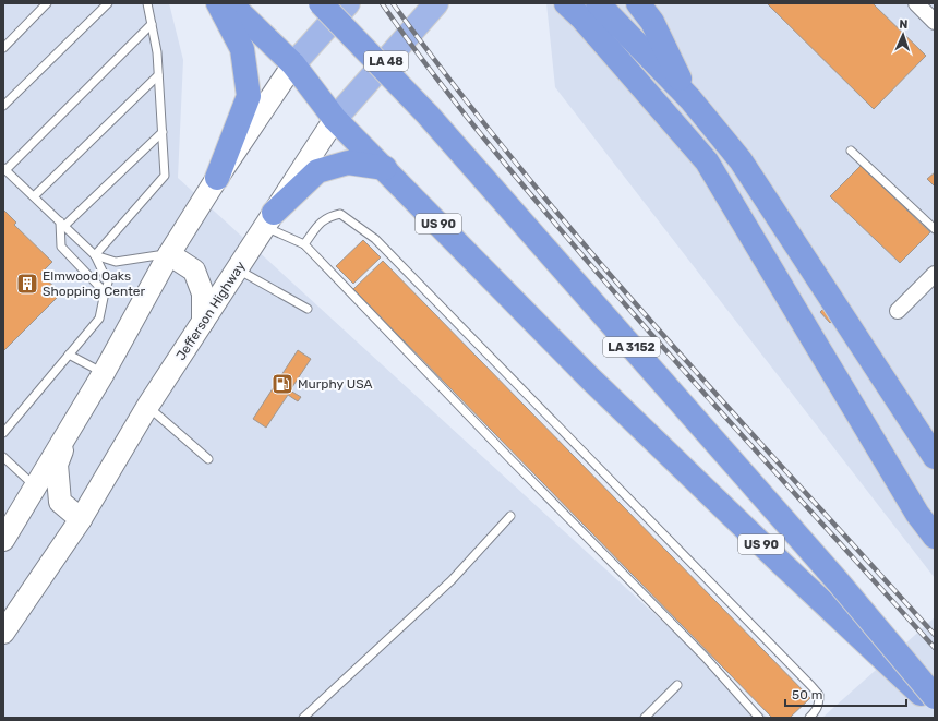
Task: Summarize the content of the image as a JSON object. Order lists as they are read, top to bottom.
{
  "streets": {
    "highway": ["US 90", "LA 3152"],
    "main road": ["LA 48", "Jefferson Highway"]
  },
  "crossings": [
    ["US 90", "Jefferson Highway"]
  ],
  "places": {
    "building": ["Elmwood Oaks Shopping Center"],
    "fuel station": ["Murphy USA"]
  },
  "scale_bar": "50 m",
  "north": "top"
}
